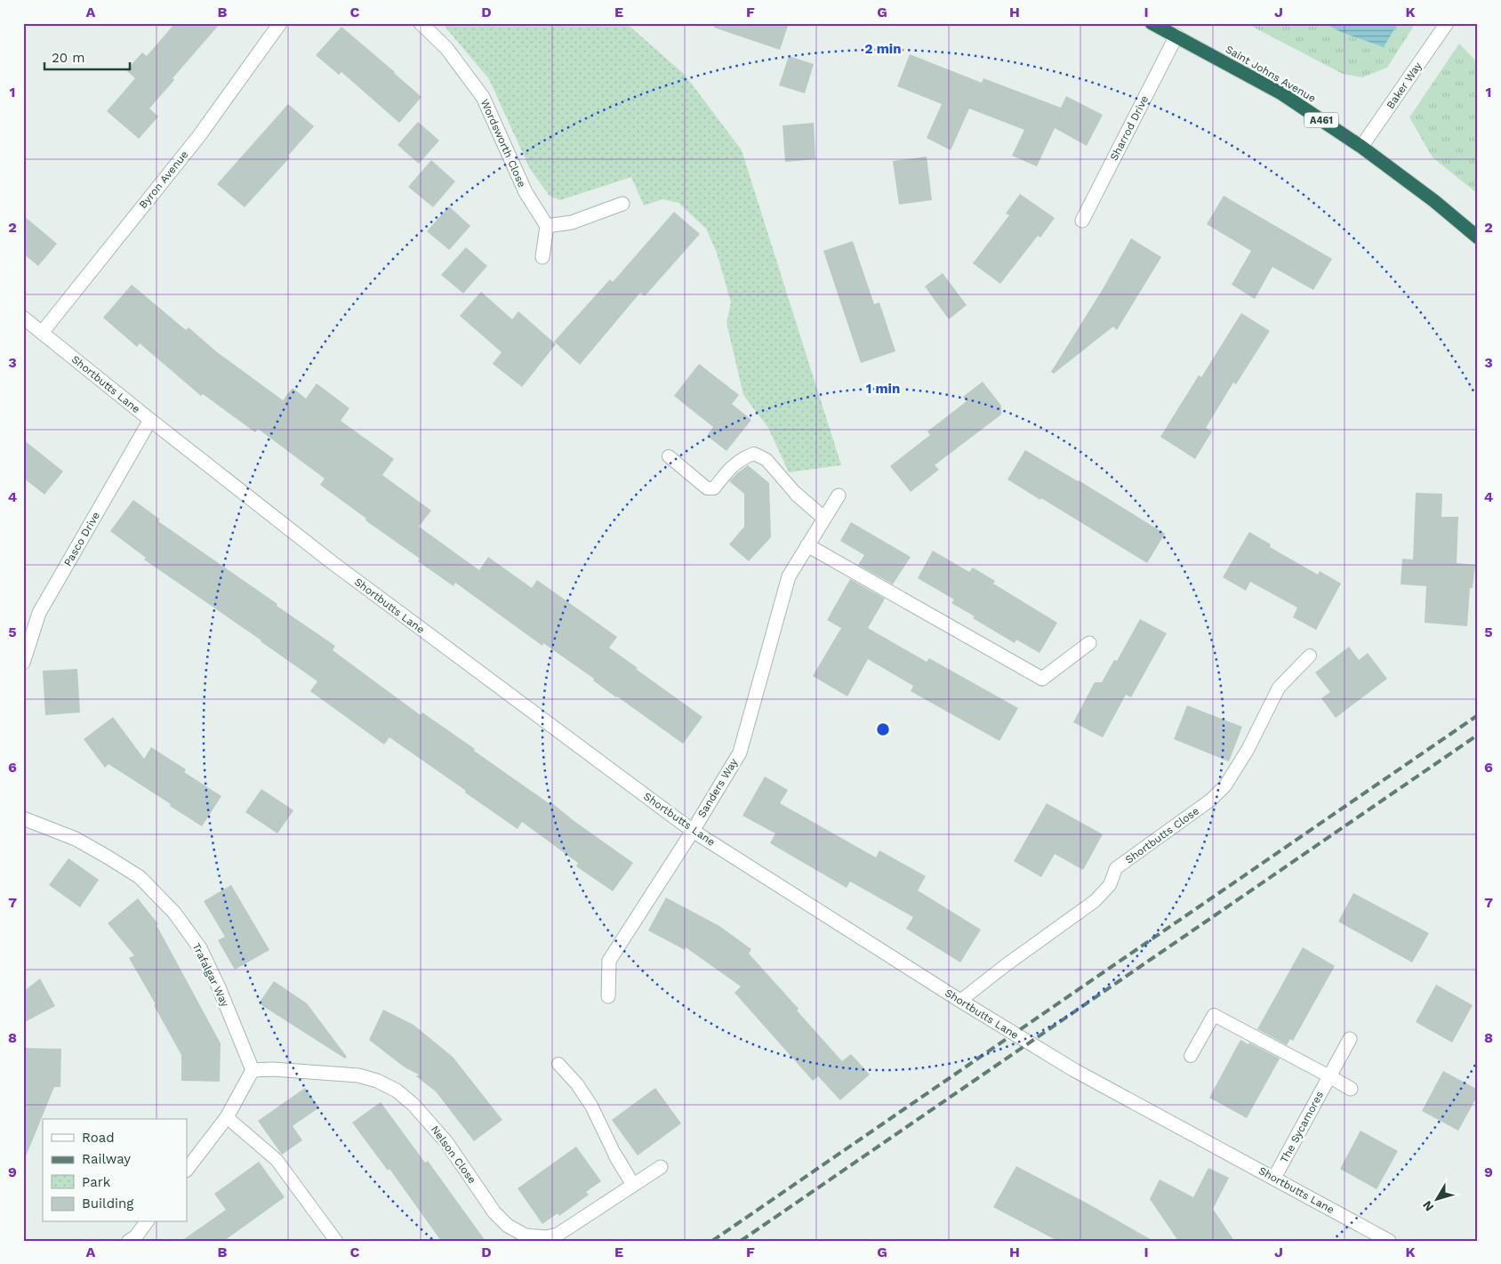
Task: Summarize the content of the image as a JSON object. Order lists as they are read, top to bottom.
{
  "streets": {
    "highway": ["Saint Johns Avenue", "A461"],
    "street": [
      "Baker Way",
      "Sharrod Drive",
      "Wordsworth Close",
      "Byron Avenue",
      "Shortbutts Lane",
      "Pasco Drive",
      "Sanders Way",
      "Trafalgar Way",
      "The Sycamores",
      "Nelson Close"
    ],
    "lane": ["Shortbutts Close"]
  },
  "crossings": [
    ["Saint Johns Avenue", "Baker Way"],
    ["Saint Johns Avenue", "Sharrod Drive"],
    ["Byron Avenue", "Shortbutts Lane"],
    ["Shortbutts Lane", "Pasco Drive"],
    ["Shortbutts Lane", "Sanders Way"],
    ["Shortbutts Lane", "Shortbutts Close"],
    ["Shortbutts Lane", "The Sycamores"],
    ["Trafalgar Way", "Nelson Close"]
  ],
  "legend": [
    "Road",
    "Railway",
    "Park",
    "Building"
  ],
  "scale_bar": "20 m",
  "north": "bottom left",
  "grid": {
    "columns": [
      "A",
      "B",
      "C",
      "D",
      "E",
      "F",
      "G",
      "H",
      "I",
      "J",
      "K"
    ],
    "rows": [
      "1",
      "2",
      "3",
      "4",
      "5",
      "6",
      "7",
      "8",
      "9"
    ]
  },
  "rings": ["2 min", "1 min"]
}
